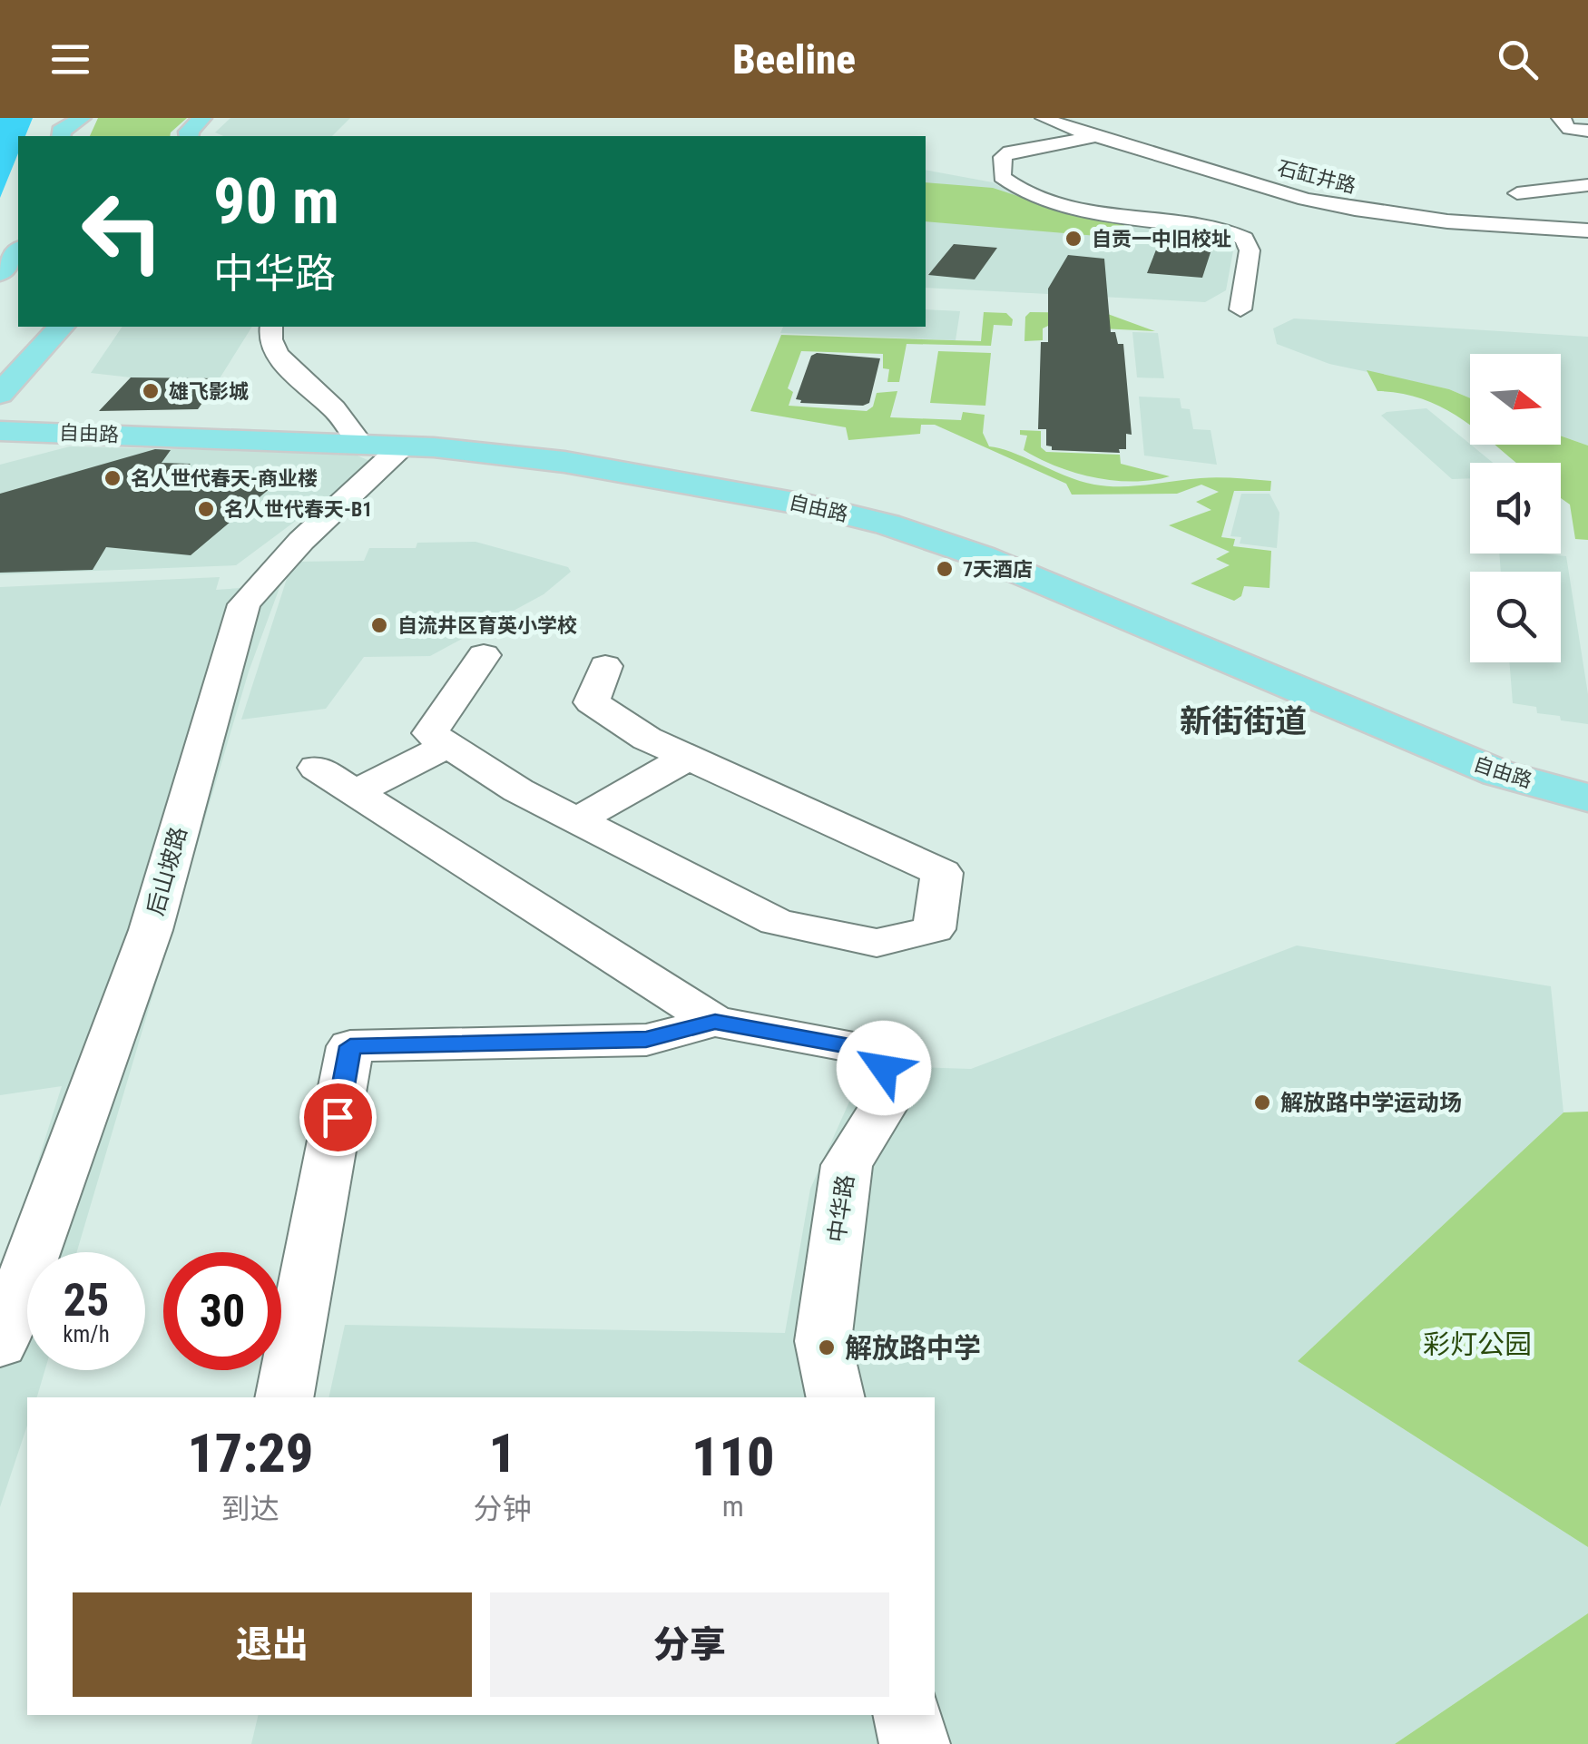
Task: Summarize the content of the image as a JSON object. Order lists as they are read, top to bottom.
{
  "streets": {
    "main road": ["自由路"],
    "street": ["石缸井路", "后山坡路", "中华路"]
  },
  "crossings": [
    ["自由路", "后山坡路"]
  ],
  "districts": ["新街街道"],
  "parks": ["彩灯公园"],
  "places": [
    "自贡一中旧校址",
    "雄飞影城",
    "名人世代春天-商业楼",
    "名人世代春天-B1",
    "7天酒店",
    "自流井区育英小学校",
    "解放路中学运动场",
    "解放路中学"
  ],
  "north": "right",
  "page": {
    "header": "Beeline",
    "turn": ["90 m", "中华路"],
    "speed": "25 km/h",
    "limit": "30",
    "eta": [
      "17:29",
      "到达",
      "1",
      "分钟",
      "110",
      "m"
    ],
    "buttons": ["退出", "分享"]
  }
}
